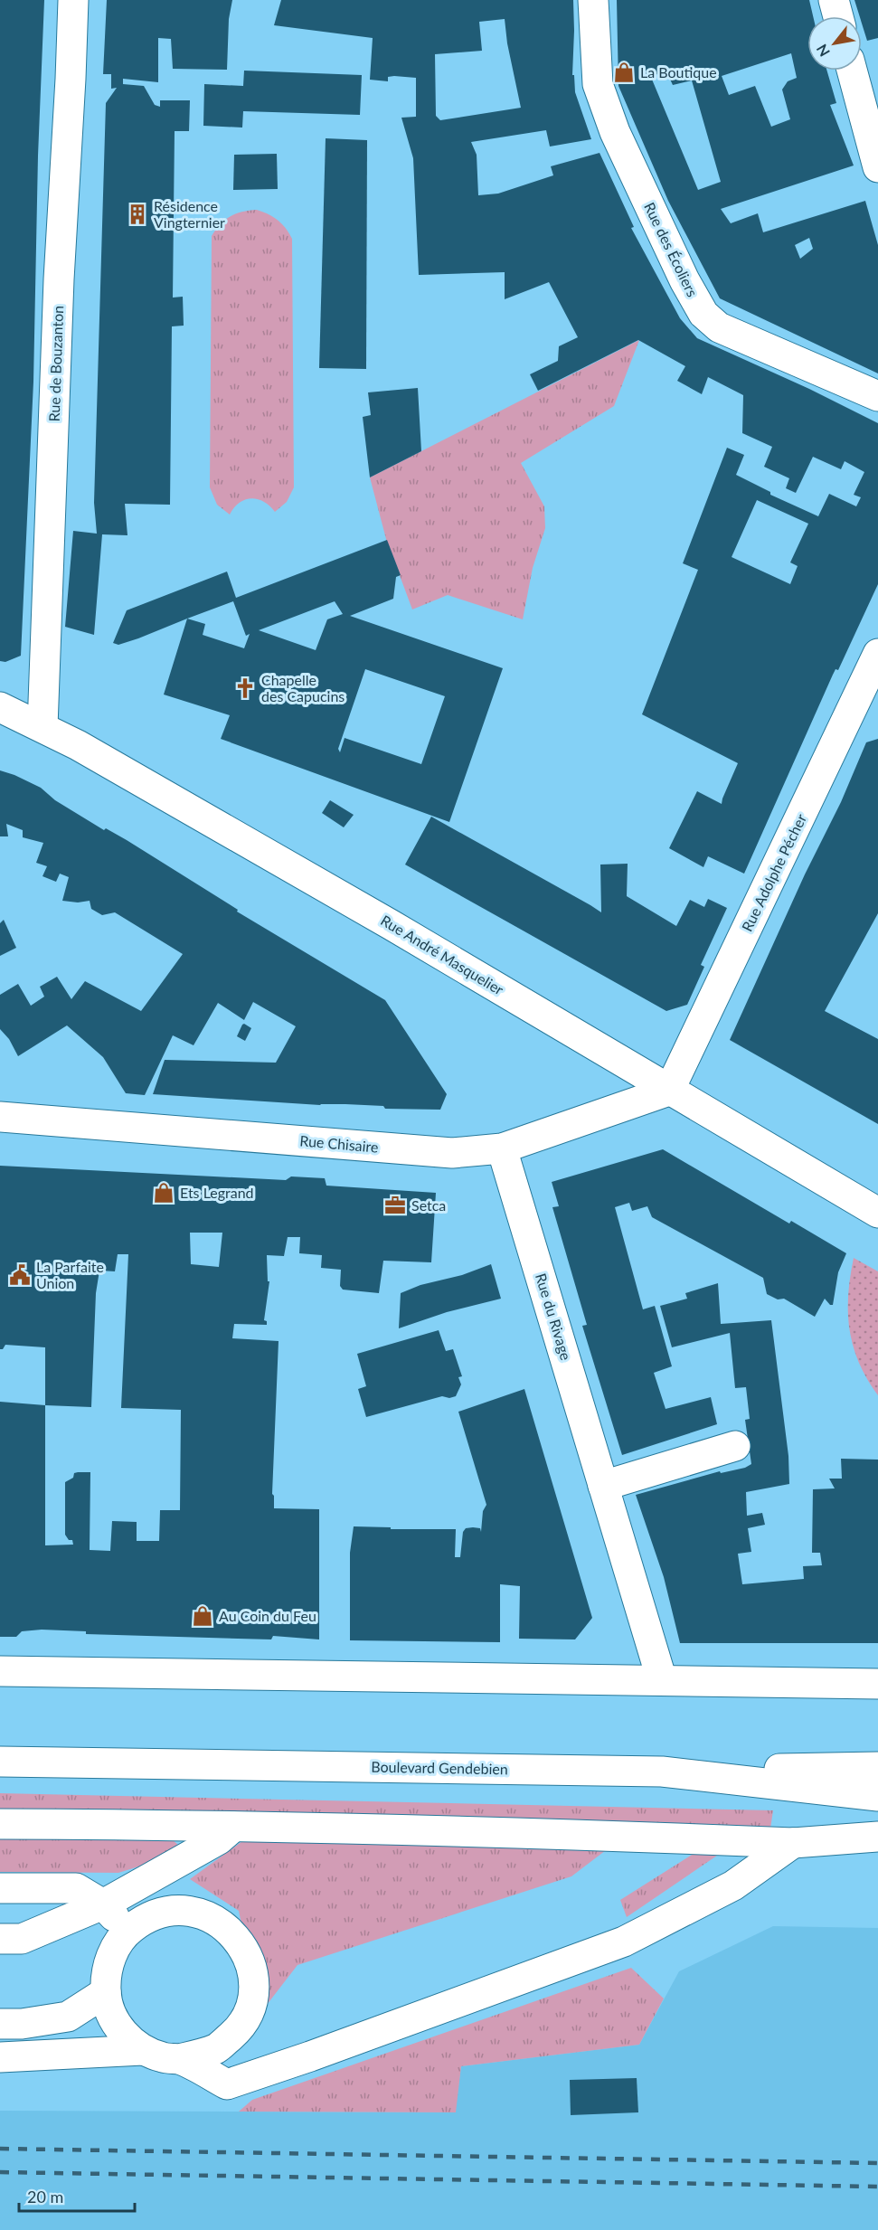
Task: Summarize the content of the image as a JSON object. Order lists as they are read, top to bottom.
{
  "streets": {
    "main road": [
      "Rue des Écoliers",
      "Rue de Bouzanton",
      "Rue Adolphe Pécher",
      "Rue André Masquelier",
      "Rue Chisaire",
      "Rue du Rivage",
      "Boulevard Gendebien"
    ]
  },
  "crossings": [
    ["Rue de Bouzanton", "Rue André Masquelier"],
    ["Rue Adolphe Pécher", "Rue André Masquelier"],
    ["Rue Adolphe Pécher", "Rue Chisaire"],
    ["Rue André Masquelier", "Rue Chisaire"],
    ["Rue Chisaire", "Rue du Rivage"]
  ],
  "places": {
    "shop": ["La Boutique", "Ets Legrand", "Au Coin du Feu"],
    "building": ["Résidence Vingternier"],
    "church": ["Chapelle des Capucins"],
    "office": ["Setca"],
    "public building": ["La Parfaite Union"]
  },
  "scale_bar": "20 m",
  "north": "bottom left"
}
